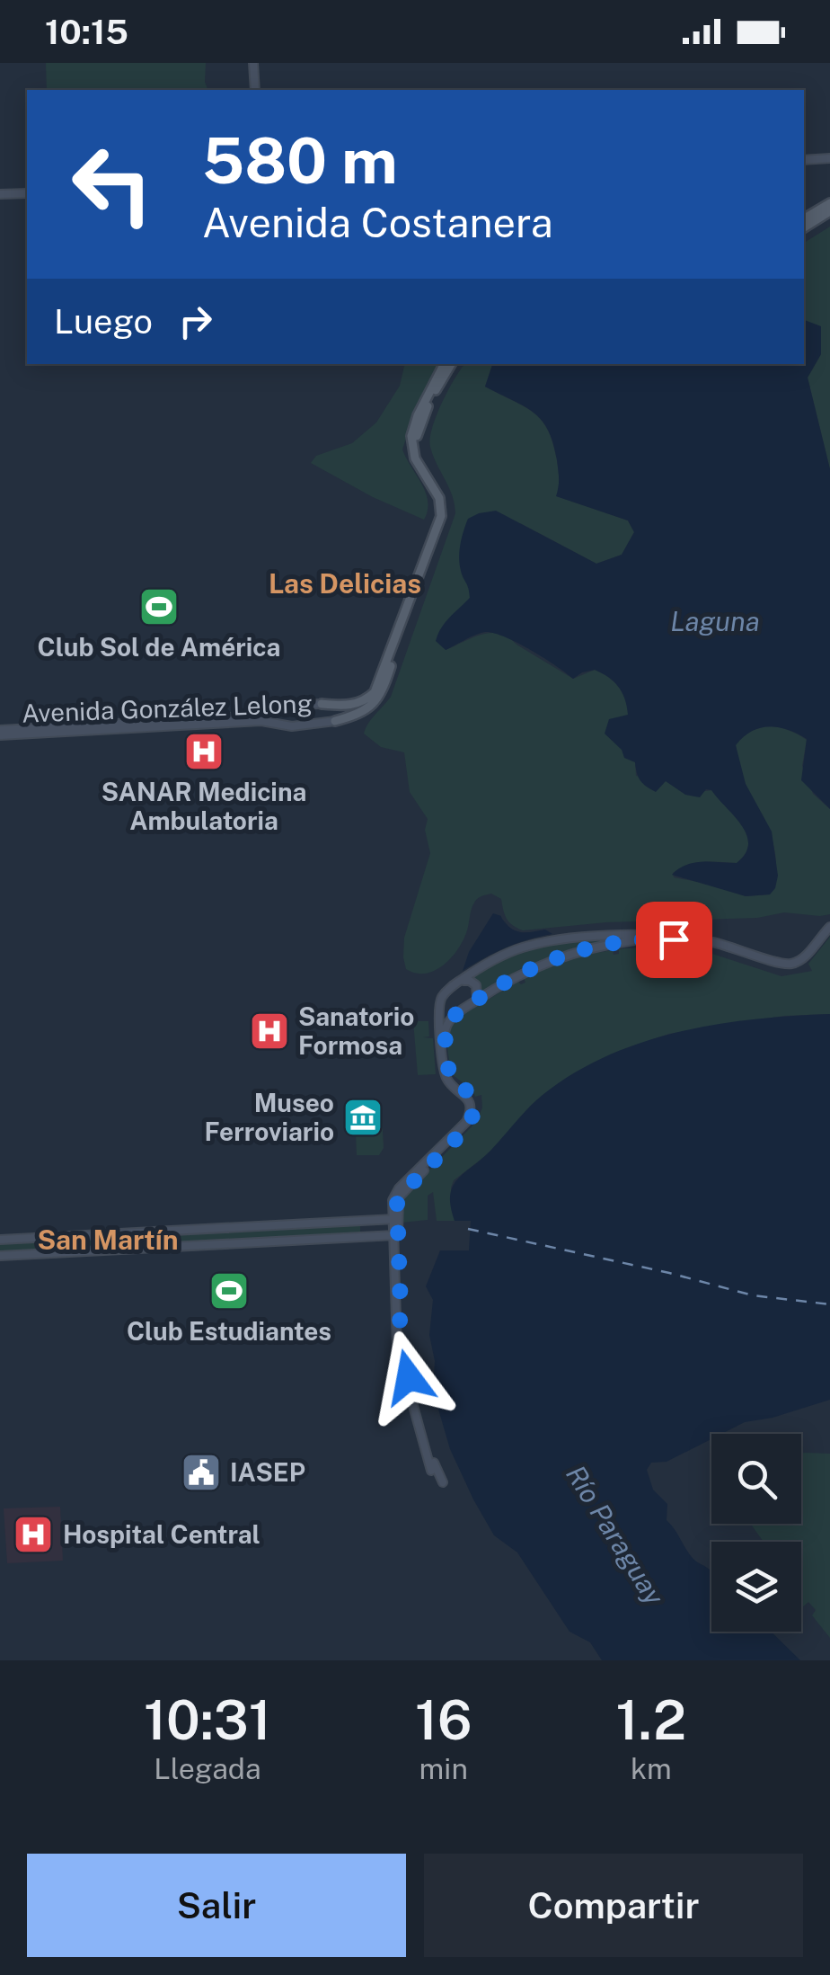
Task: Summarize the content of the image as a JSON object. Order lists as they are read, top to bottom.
{
  "streets": {
    "main road": ["Avenida González Lelong"]
  },
  "districts": ["Las Delicias", "San Martín"],
  "water": ["Laguna", "Río Paraguay"],
  "places": {
    "sports": ["Club Sol de América", "Club Estudiantes"],
    "hospital": ["SANAR Medicina Ambulatoria", "Sanatorio Formosa", "Hospital Central"],
    "museum": ["Museo Ferroviario"],
    "public building": ["IASEP"]
  },
  "page": {
    "status": "10:15",
    "turn": ["580 m", "Avenida Costanera"],
    "then": "Luego",
    "eta": [
      "10:31",
      "Llegada",
      "16",
      "min",
      "1.2",
      "km"
    ],
    "buttons": ["Salir", "Compartir"]
  }
}
